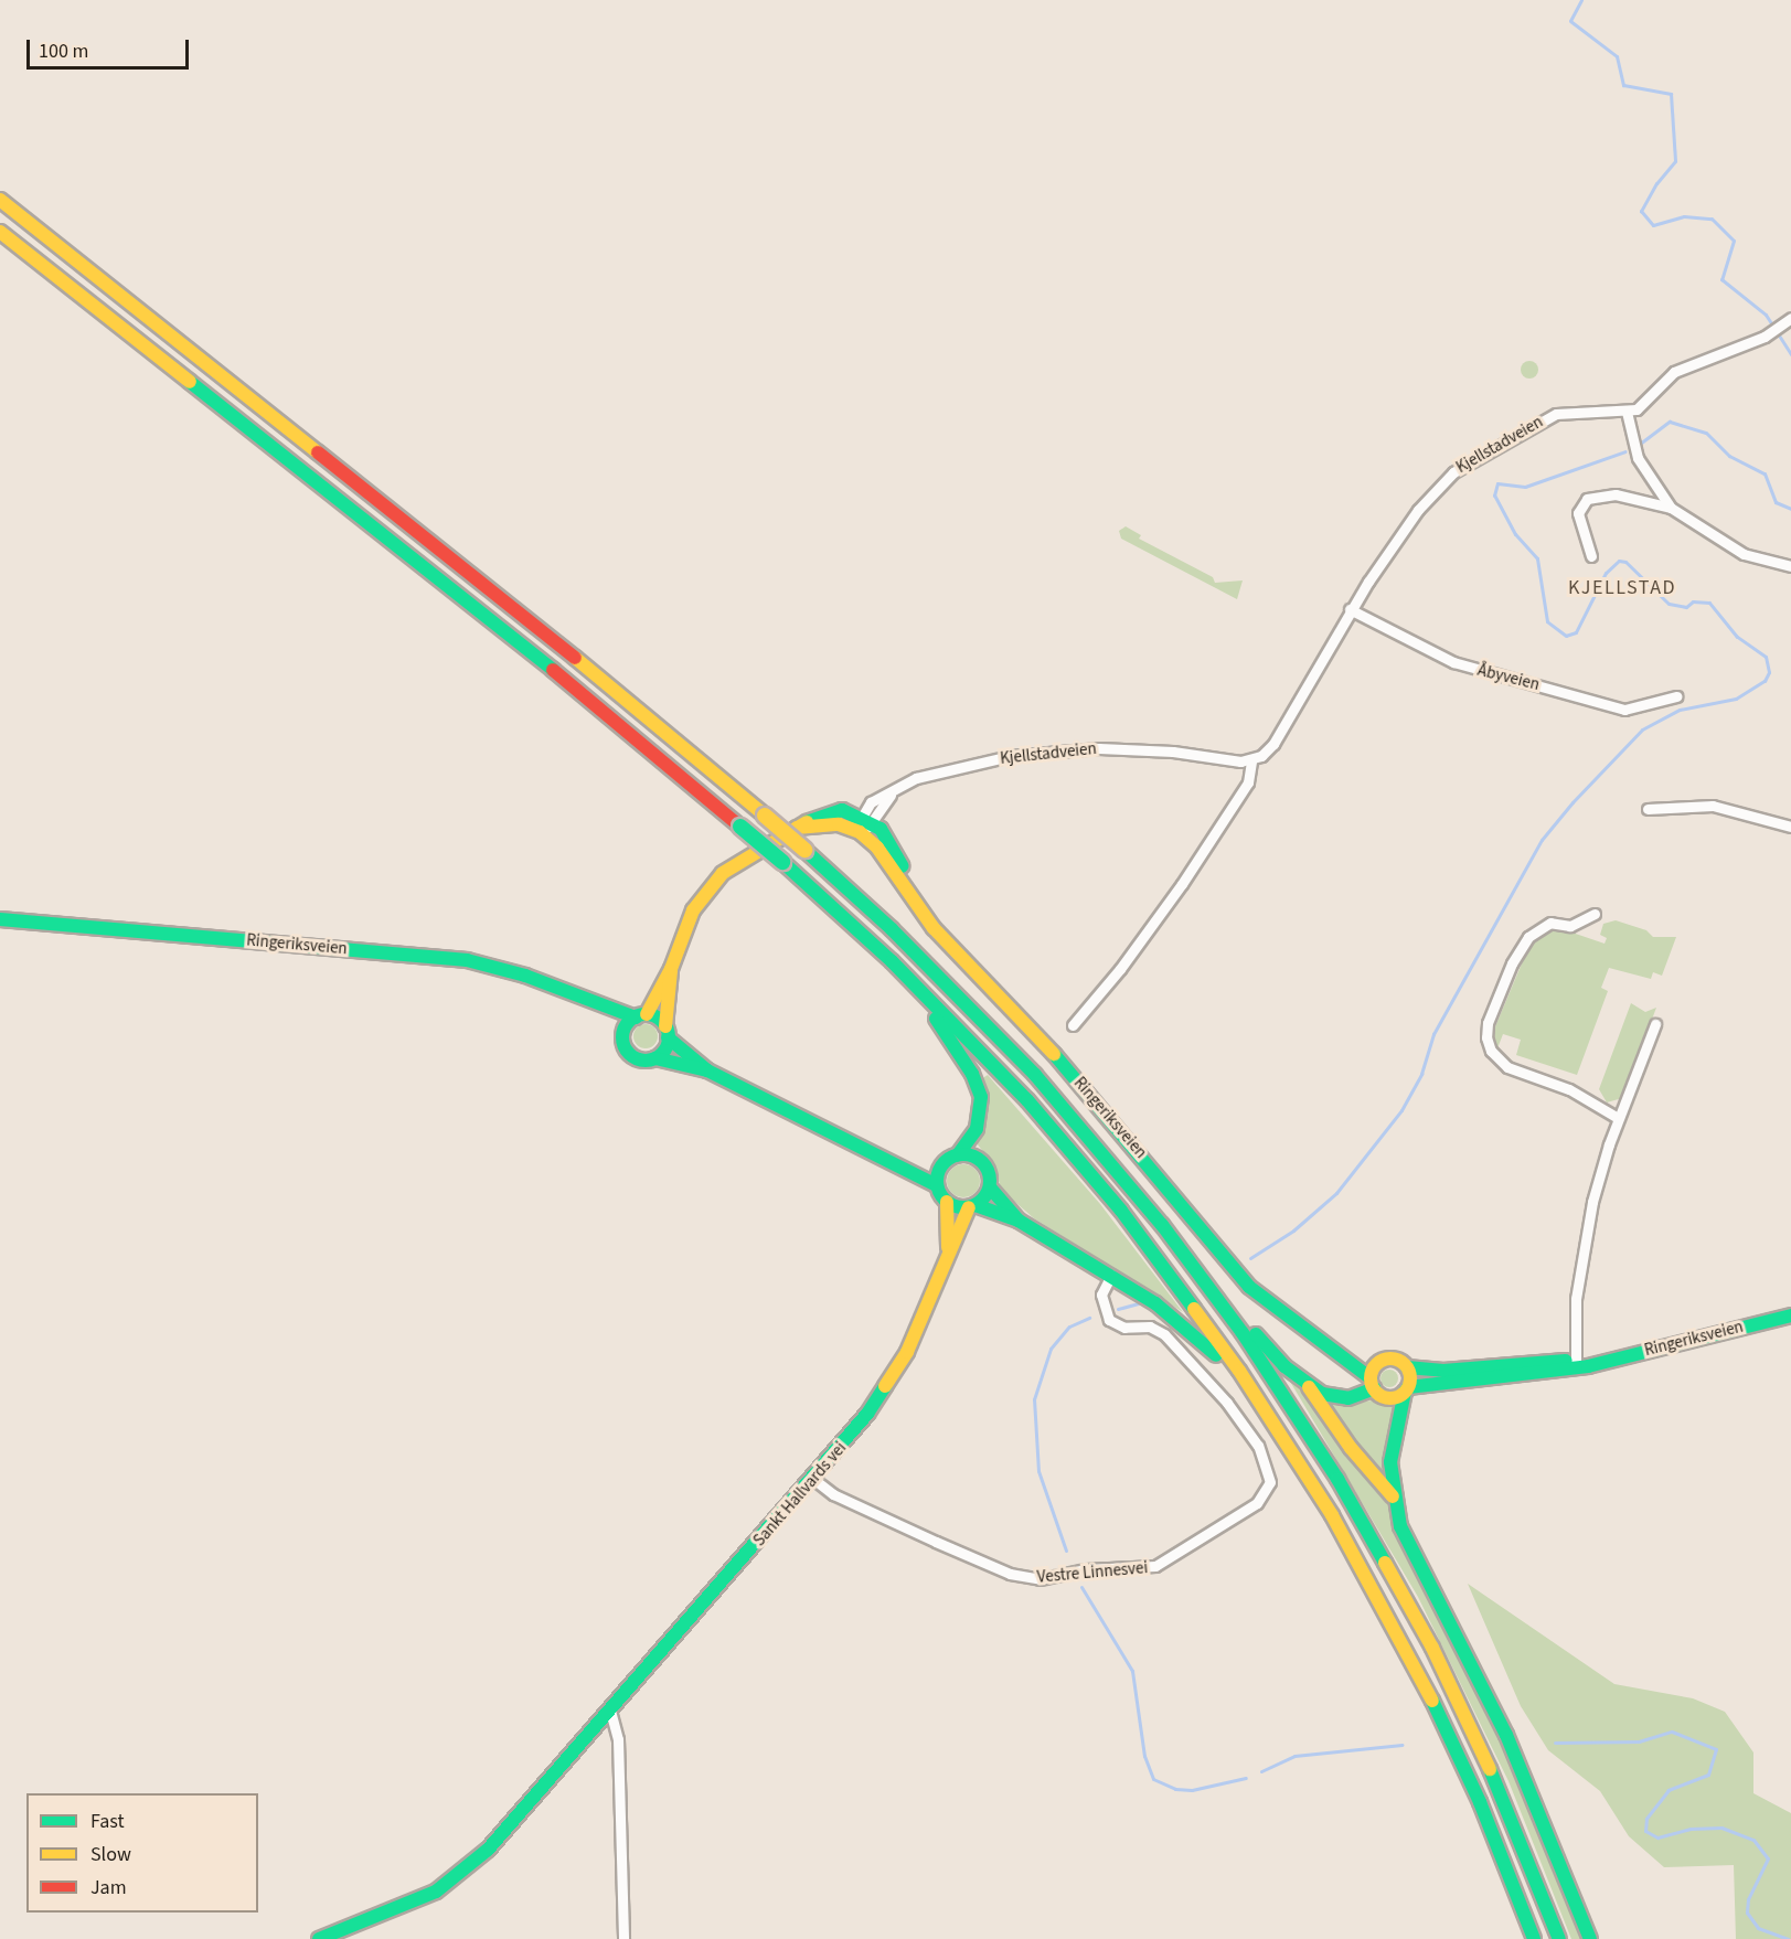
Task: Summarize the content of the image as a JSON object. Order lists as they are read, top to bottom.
{
  "streets": {
    "main road": ["Ringeriksveien", "Sankt Hallvards vei"],
    "street": ["Kjellstadveien", "Åbyveien", "Vestre Linnesvei"]
  },
  "crossings": [
    ["Kjellstadveien", "Åbyveien"],
    ["Kjellstadveien", "Ringeriksveien"],
    ["Sankt Hallvards vei", "Vestre Linnesvei"]
  ],
  "districts": ["KJELLSTAD"],
  "legend": ["Fast", "Slow", "Jam"],
  "scale_bar": "100 m"
}
